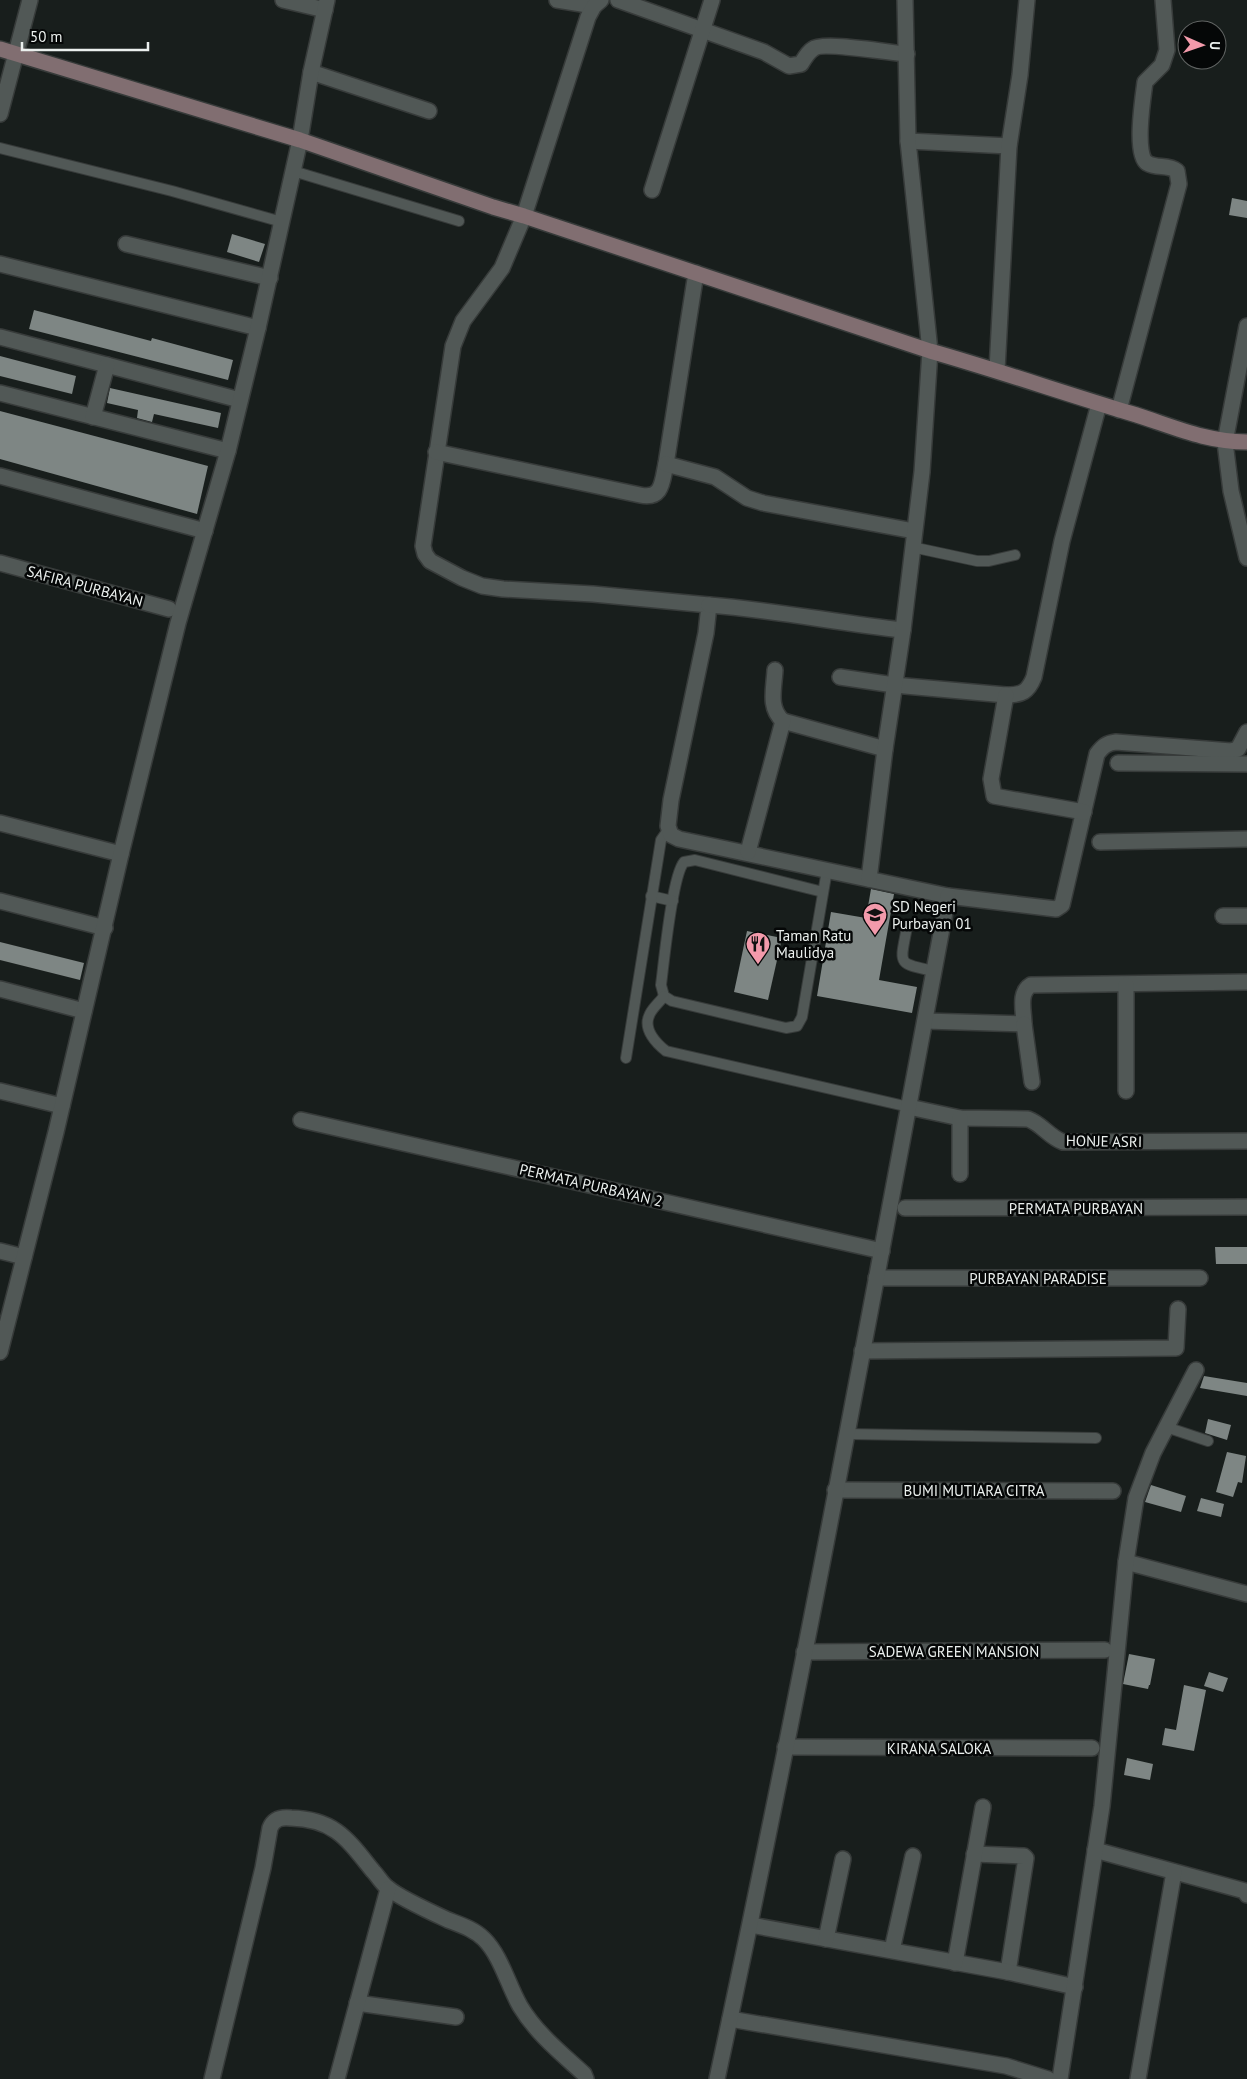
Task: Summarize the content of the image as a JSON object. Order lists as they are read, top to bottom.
{
  "streets": {
    "street": [
      "SAFIRA PURBAYAN",
      "HONJE ASRI",
      "PERMATA PURBAYAN 2",
      "PERMATA PURBAYAN",
      "PURBAYAN PARADISE",
      "BUMI MUTIARA CITRA",
      "SADEWA GREEN MANSION",
      "KIRANA SALOKA"
    ]
  },
  "places": {
    "school or university": ["SD Negeri Purbayan 01"],
    "restaurant": ["Taman Ratu Maulidya"]
  },
  "scale_bar": "50 m",
  "north": "right"
}
